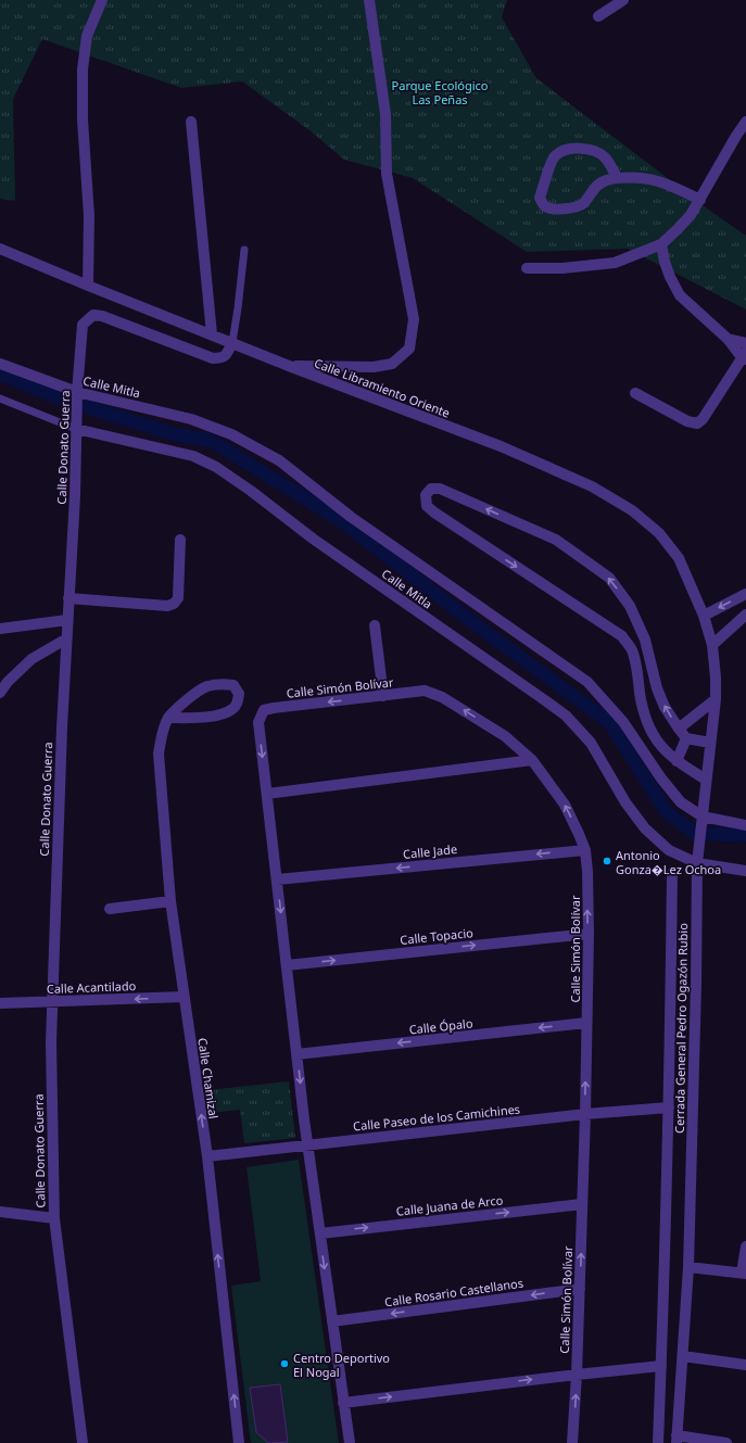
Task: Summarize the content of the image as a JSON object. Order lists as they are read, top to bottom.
{
  "streets": {
    "street": [
      "Calle Mitla",
      "Calle Libramiento Oriente",
      "Calle Donato Guerra",
      "Calle Simón Bolívar",
      "Calle Jade",
      "Calle Topacio",
      "Calle Acantilado",
      "Calle Ópalo",
      "Cerrada General Pedro Ogazón Rubio",
      "Calle Chamizal",
      "Calle Paseo de los Camichines",
      "Calle Juana de Arco",
      "Calle Rosario Castellanos"
    ]
  },
  "crossings": [
    ["Calle Mitla", "Calle Donato Guerra"],
    ["Calle Mitla", "Cerrada General Pedro Ogazón Rubio"],
    ["Calle Libramiento Oriente", "Calle Donato Guerra"],
    ["Calle Libramiento Oriente", "Cerrada General Pedro Ogazón Rubio"],
    ["Calle Donato Guerra", "Calle Acantilado"],
    ["Calle Simón Bolívar", "Calle Jade"],
    ["Calle Simón Bolívar", "Calle Topacio"],
    ["Calle Simón Bolívar", "Calle Ópalo"],
    ["Calle Simón Bolívar", "Calle Paseo de los Camichines"],
    ["Calle Simón Bolívar", "Calle Juana de Arco"],
    ["Calle Simón Bolívar", "Calle Rosario Castellanos"],
    ["Calle Acantilado", "Calle Chamizal"],
    ["Cerrada General Pedro Ogazón Rubio", "Calle Paseo de los Camichines"],
    ["Calle Chamizal", "Calle Paseo de los Camichines"]
  ],
  "one_way": [
    "Calle Topacio",
    "Calle Ópalo",
    "Calle Chamizal",
    "Calle Juana de Arco"
  ],
  "parks": ["Parque Ecológico Las Peñas"],
  "places": ["Antonio Gonza�Lez Ochoa", "Centro Deportivo El Nogal"]
}
